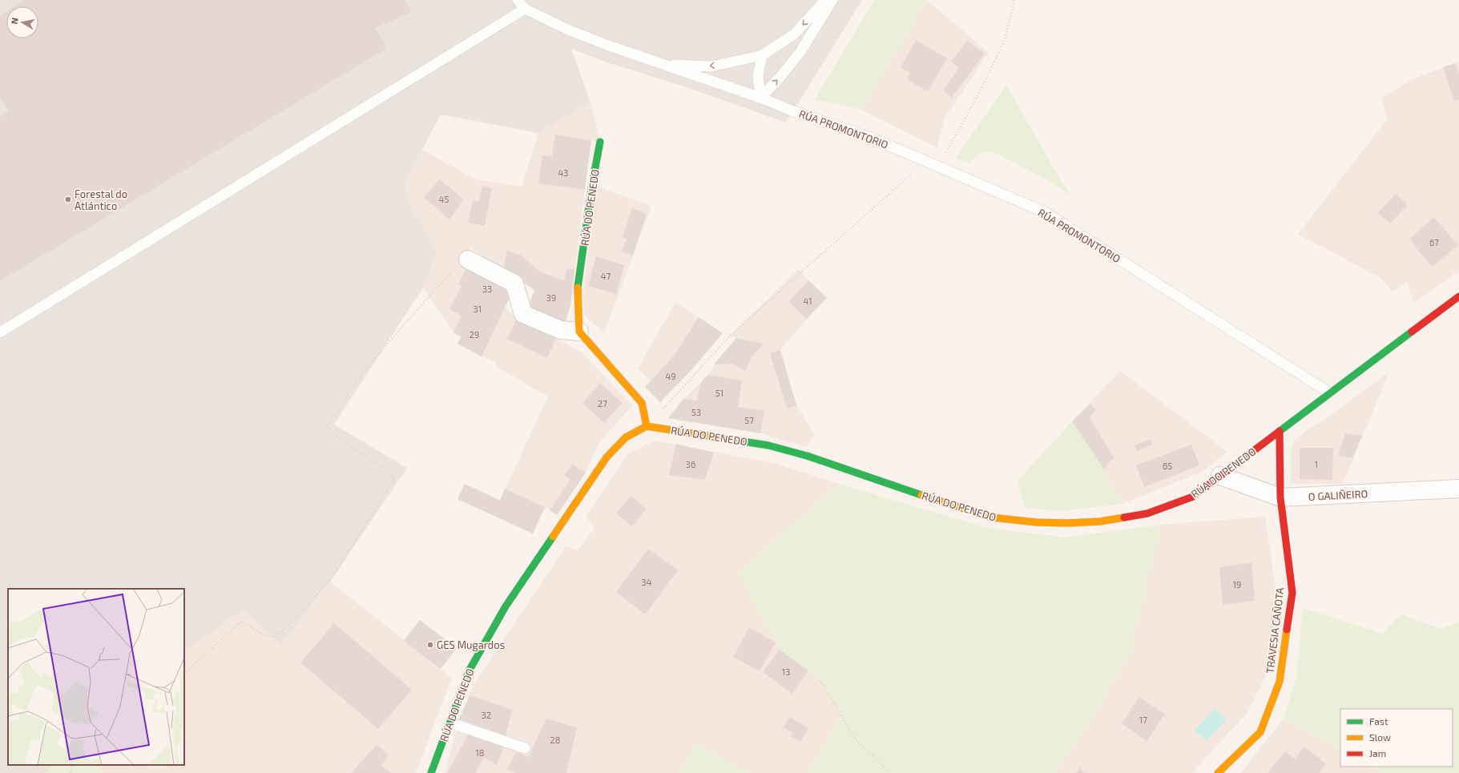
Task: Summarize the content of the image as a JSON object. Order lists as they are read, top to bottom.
{
  "streets": {
    "street": ["RÚA DO PENEDO", "O GALIÑEIRO", "TRAVESIA CAÑOTA"],
    "lane": ["RÚA PROMONTORIO"]
  },
  "crossings": [
    ["RÚA PROMONTORIO", "RÚA DO PENEDO"],
    ["RÚA DO PENEDO", "O GALIÑEIRO"],
    ["RÚA DO PENEDO", "TRAVESIA CAÑOTA"],
    ["O GALIÑEIRO", "TRAVESIA CAÑOTA"]
  ],
  "places": ["Forestal do Atlántico", "GES Mugardos"],
  "house_numbers": [
    "43",
    "45",
    "67",
    "47",
    "33",
    "39",
    "41",
    "31",
    "29",
    "49",
    "51",
    "27",
    "53",
    "57",
    "36",
    "1",
    "65",
    "34",
    "19",
    "13",
    "32",
    "17",
    "28",
    "18"
  ],
  "legend": ["Fast", "Slow", "Jam"],
  "north": "left"
}
